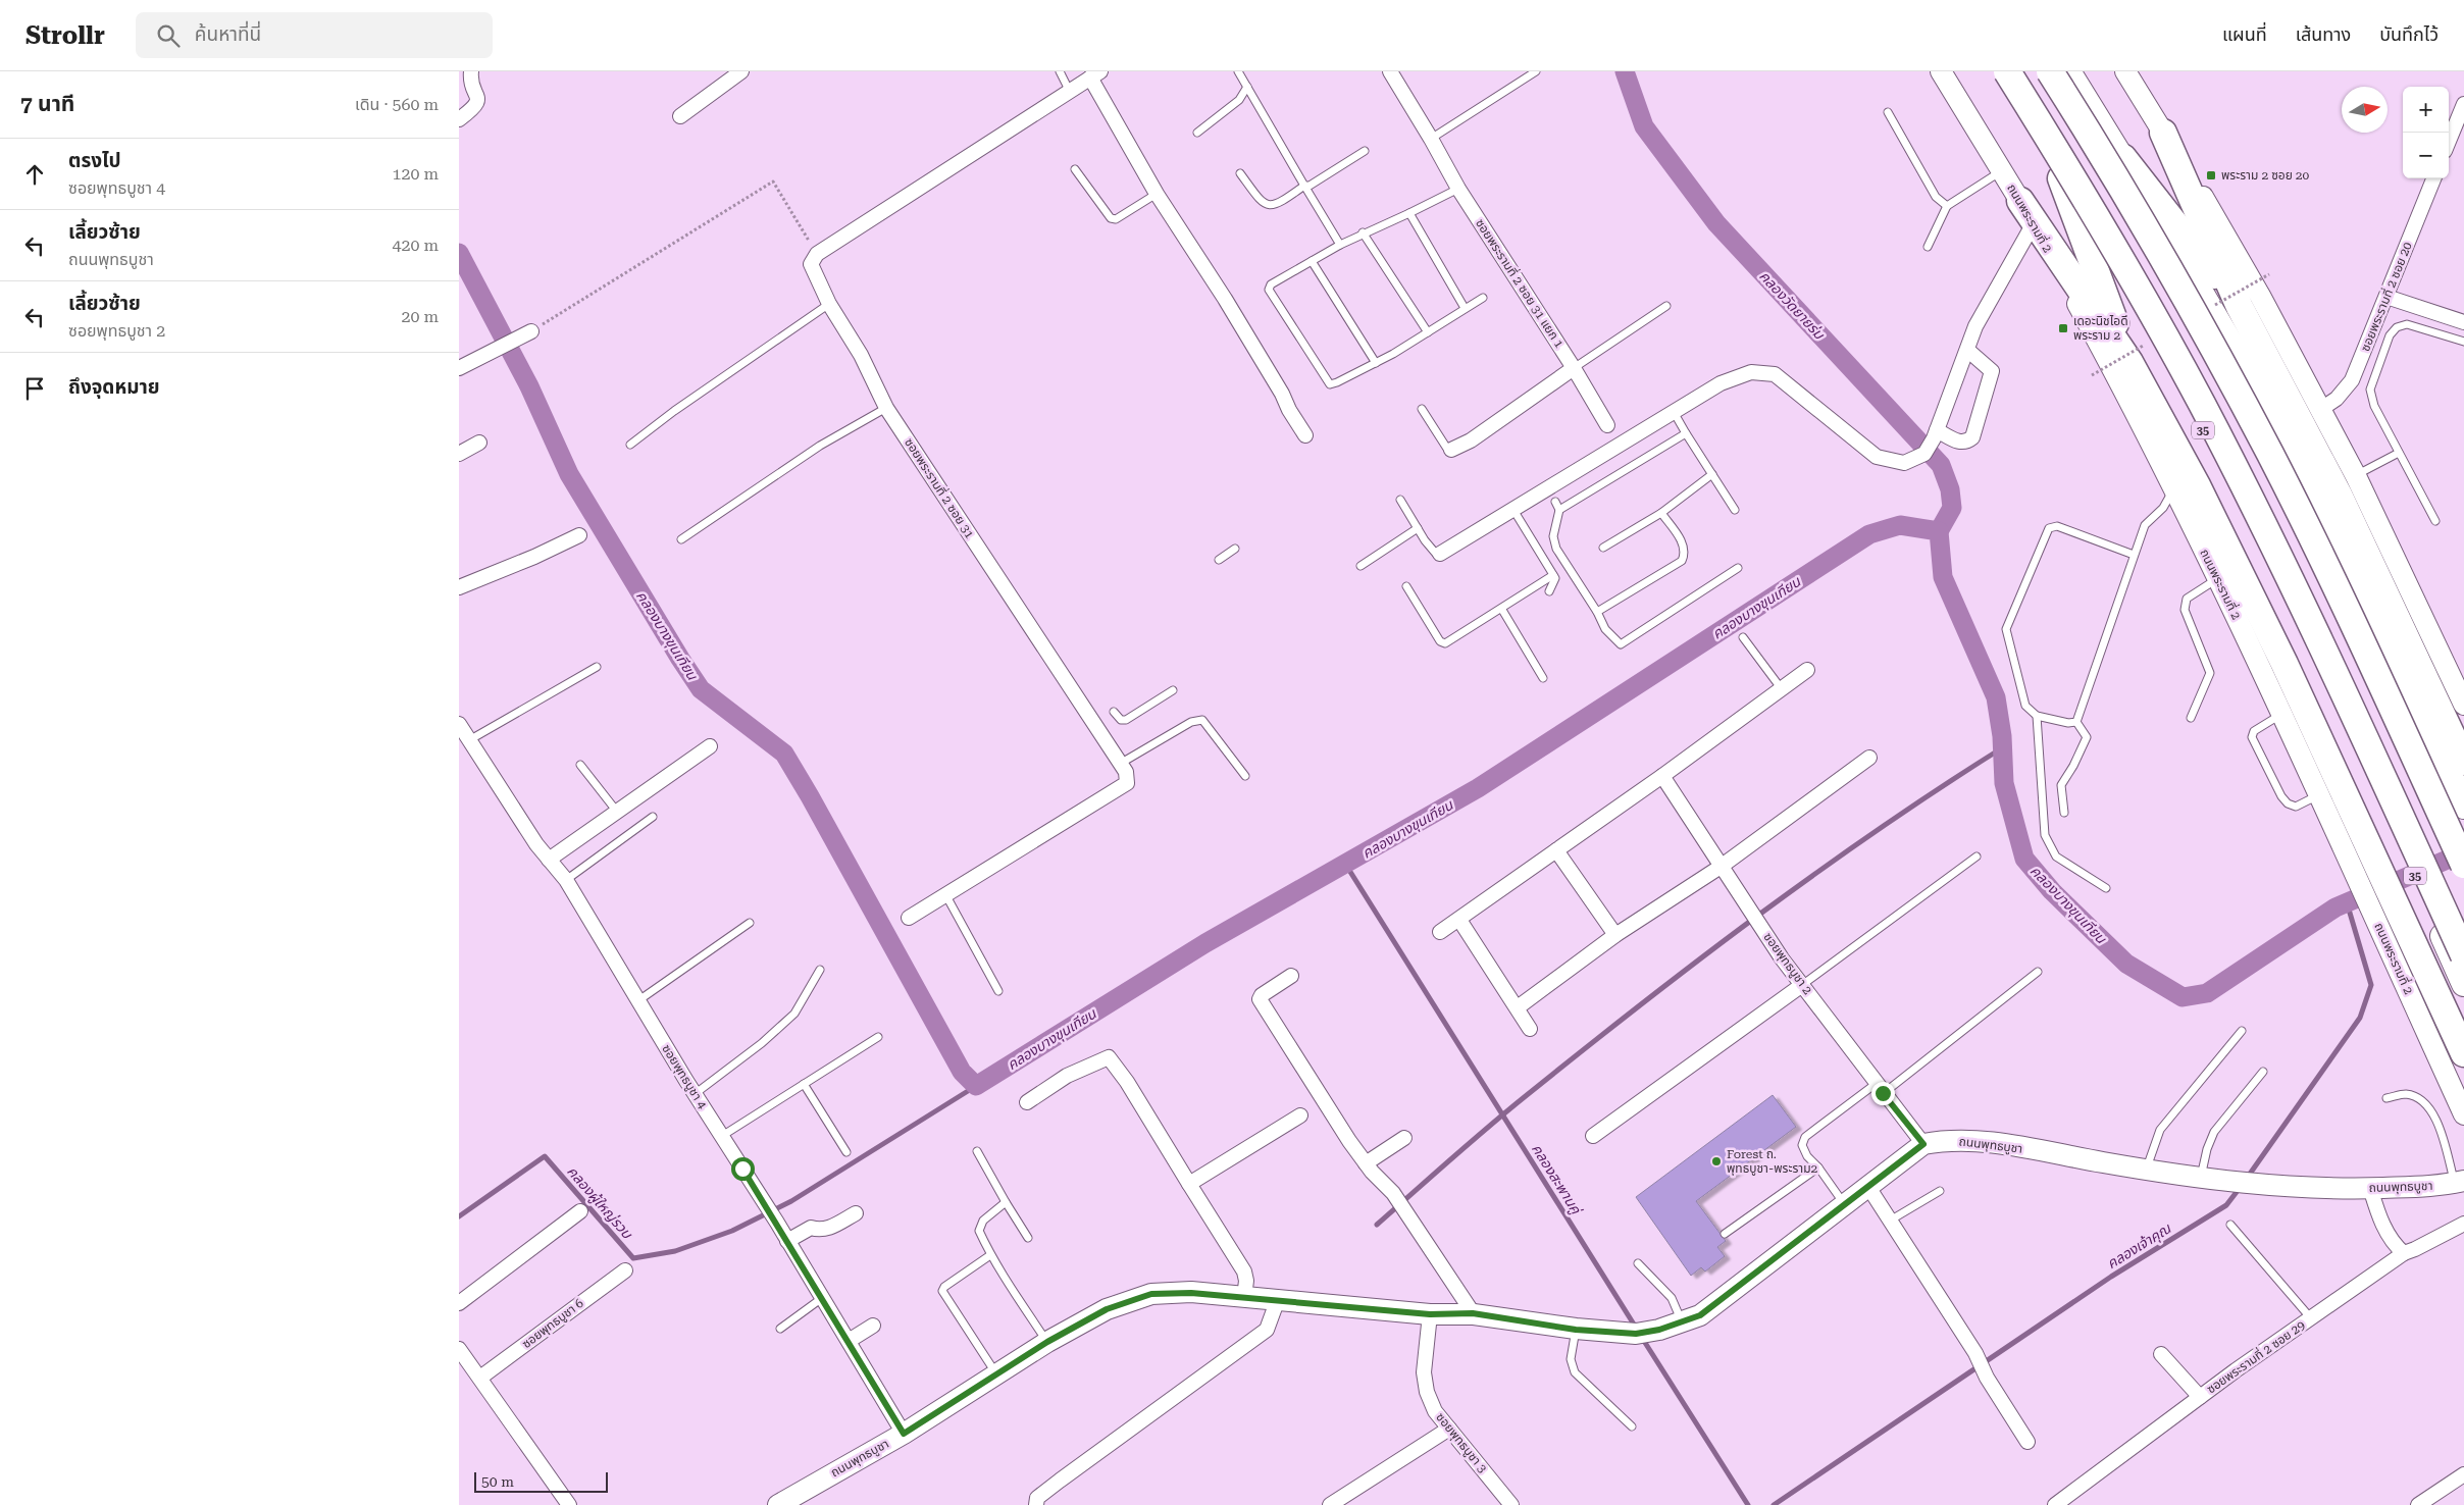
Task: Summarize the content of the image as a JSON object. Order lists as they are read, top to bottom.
{
  "streets": {
    "highway": ["35"],
    "main road": ["ถนนพระรามที่ 2", "ถนนพุทธบูชา"],
    "street": [
      "ซอยพระรามที่ 2 ซอย 31 แยก 1",
      "ซอยพระรามที่ 2 ซอย 20",
      "ซอยพระรามที่ 2 ซอย 31",
      "ซอยพุทธบูชา 2",
      "ซอยพุทธบูชา 4",
      "ซอยพุทธบูชา 6",
      "ซอยพระรามที่ 2 ซอย 29",
      "ซอยพุทธบูชา 3"
    ]
  },
  "crossings": [
    ["ซอยพุทธบูชา 2", "ถนนพุทธบูชา"],
    ["ซอยพุทธบูชา 4", "ถนนพุทธบูชา"],
    ["ถนนพุทธบูชา", "ซอยพุทธบูชา 3"]
  ],
  "water": [
    "คลองวัดยายร่ม",
    "คลองบางขุนเทียน",
    "คลองสะพานคู่",
    "คลองผู้ใหญ่รวบ",
    "คลองเจ้าคุณ"
  ],
  "places": {
    "transit": ["พระราม 2 ซอย 20", "เดอะนิชไอดี พระราม 2"],
    "other": ["Forest ถ. พุทธบูชา-พระราม2"]
  },
  "scale_bar": "50 m",
  "north": "right",
  "page": {
    "header": "Strollr",
    "search": "ค้นหาที่นี่",
    "nav": ["แผนที่", "เส้นทาง", "บันทึกไว้"],
    "heading": ["7 นาที", "เดิน · 560 m"],
    "map_buttons": ["+", "−"],
    "list": [
      ["ตรงไป", "ซอยพุทธบูชา 4", "120 m"],
      ["เลี้ยวซ้าย", "ถนนพุทธบูชา", "420 m"],
      ["เลี้ยวซ้าย", "ซอยพุทธบูชา 2", "20 m"],
      "ถึงจุดหมาย"
    ],
    "scale": "50 m"
  }
}
